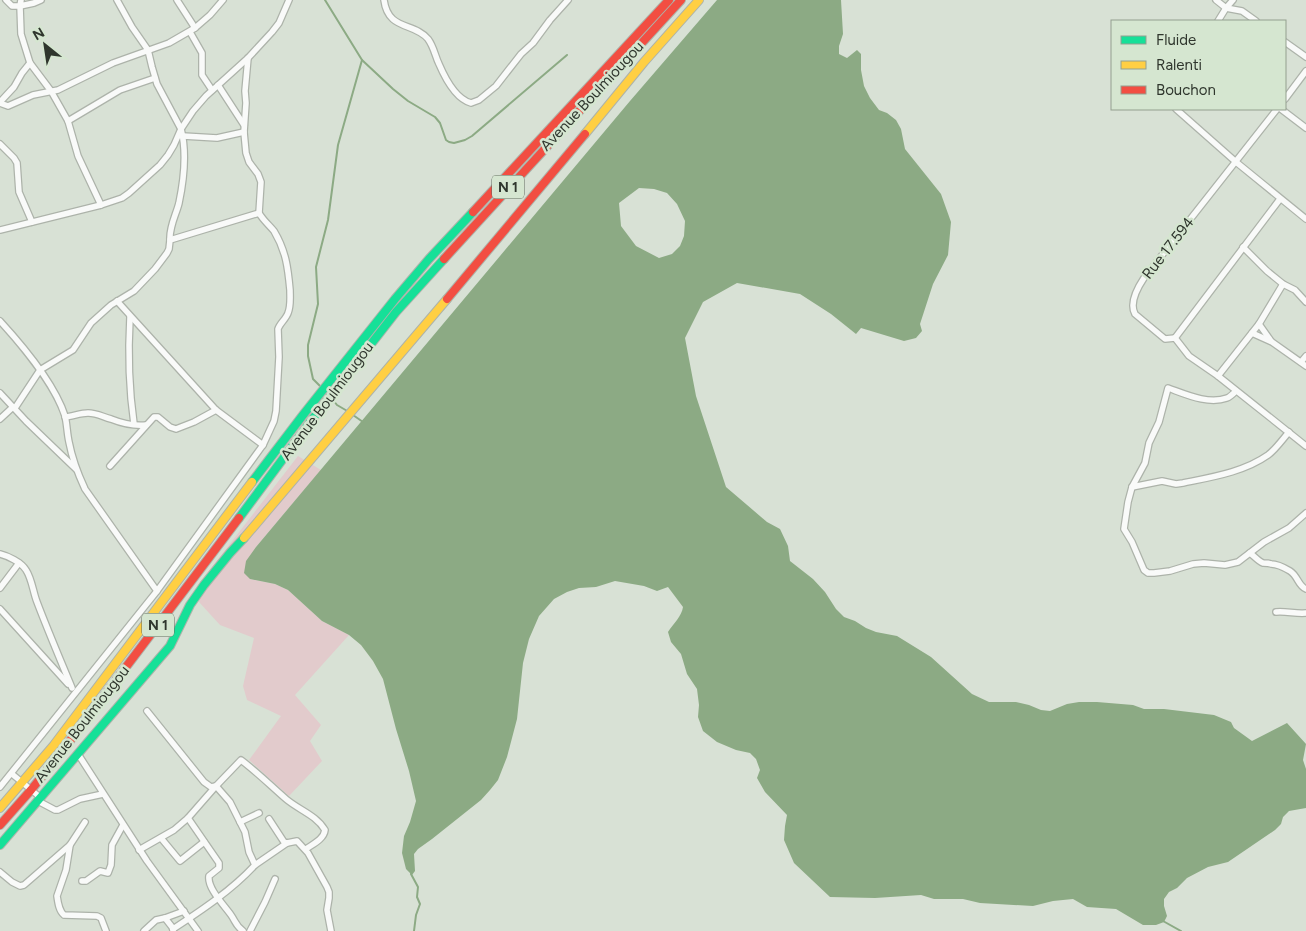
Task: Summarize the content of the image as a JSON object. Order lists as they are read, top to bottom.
{
  "streets": {
    "main road": ["Avenue Boulmiougou", "N 1"],
    "street": ["Rue 17.594"]
  },
  "legend": ["Fluide", "Ralenti", "Bouchon"],
  "north": "top left"
}
